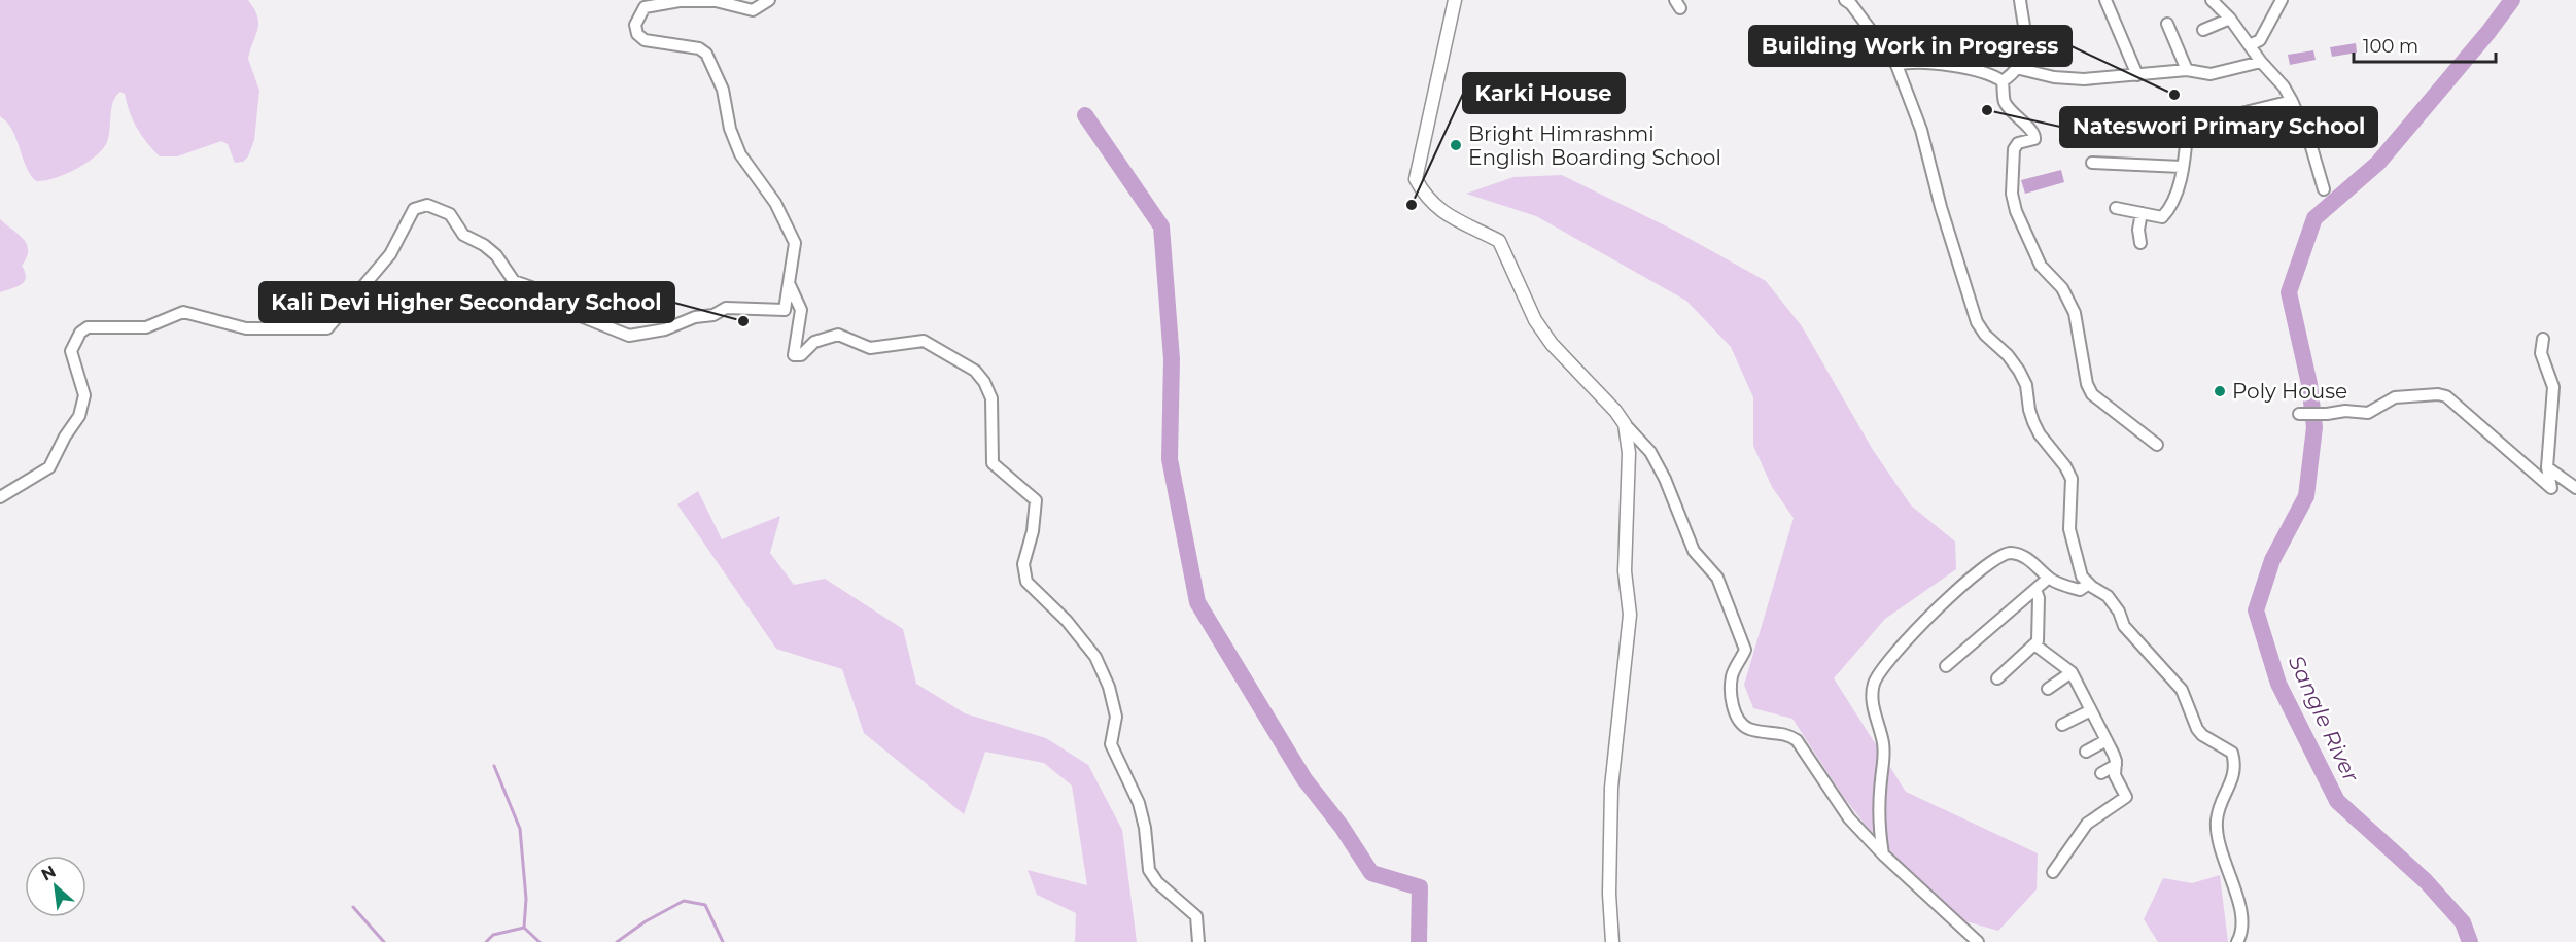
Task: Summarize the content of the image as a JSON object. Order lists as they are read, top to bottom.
{
  "water": ["Sangle River"],
  "places": [
    "Building Work in Progress",
    "Nateswori Primary School",
    "Bright Himrashmi English Boarding School",
    "Karki House",
    "Kali Devi Higher Secondary School",
    "Poly House"
  ],
  "scale_bar": "100 m",
  "north": "top left"
}
